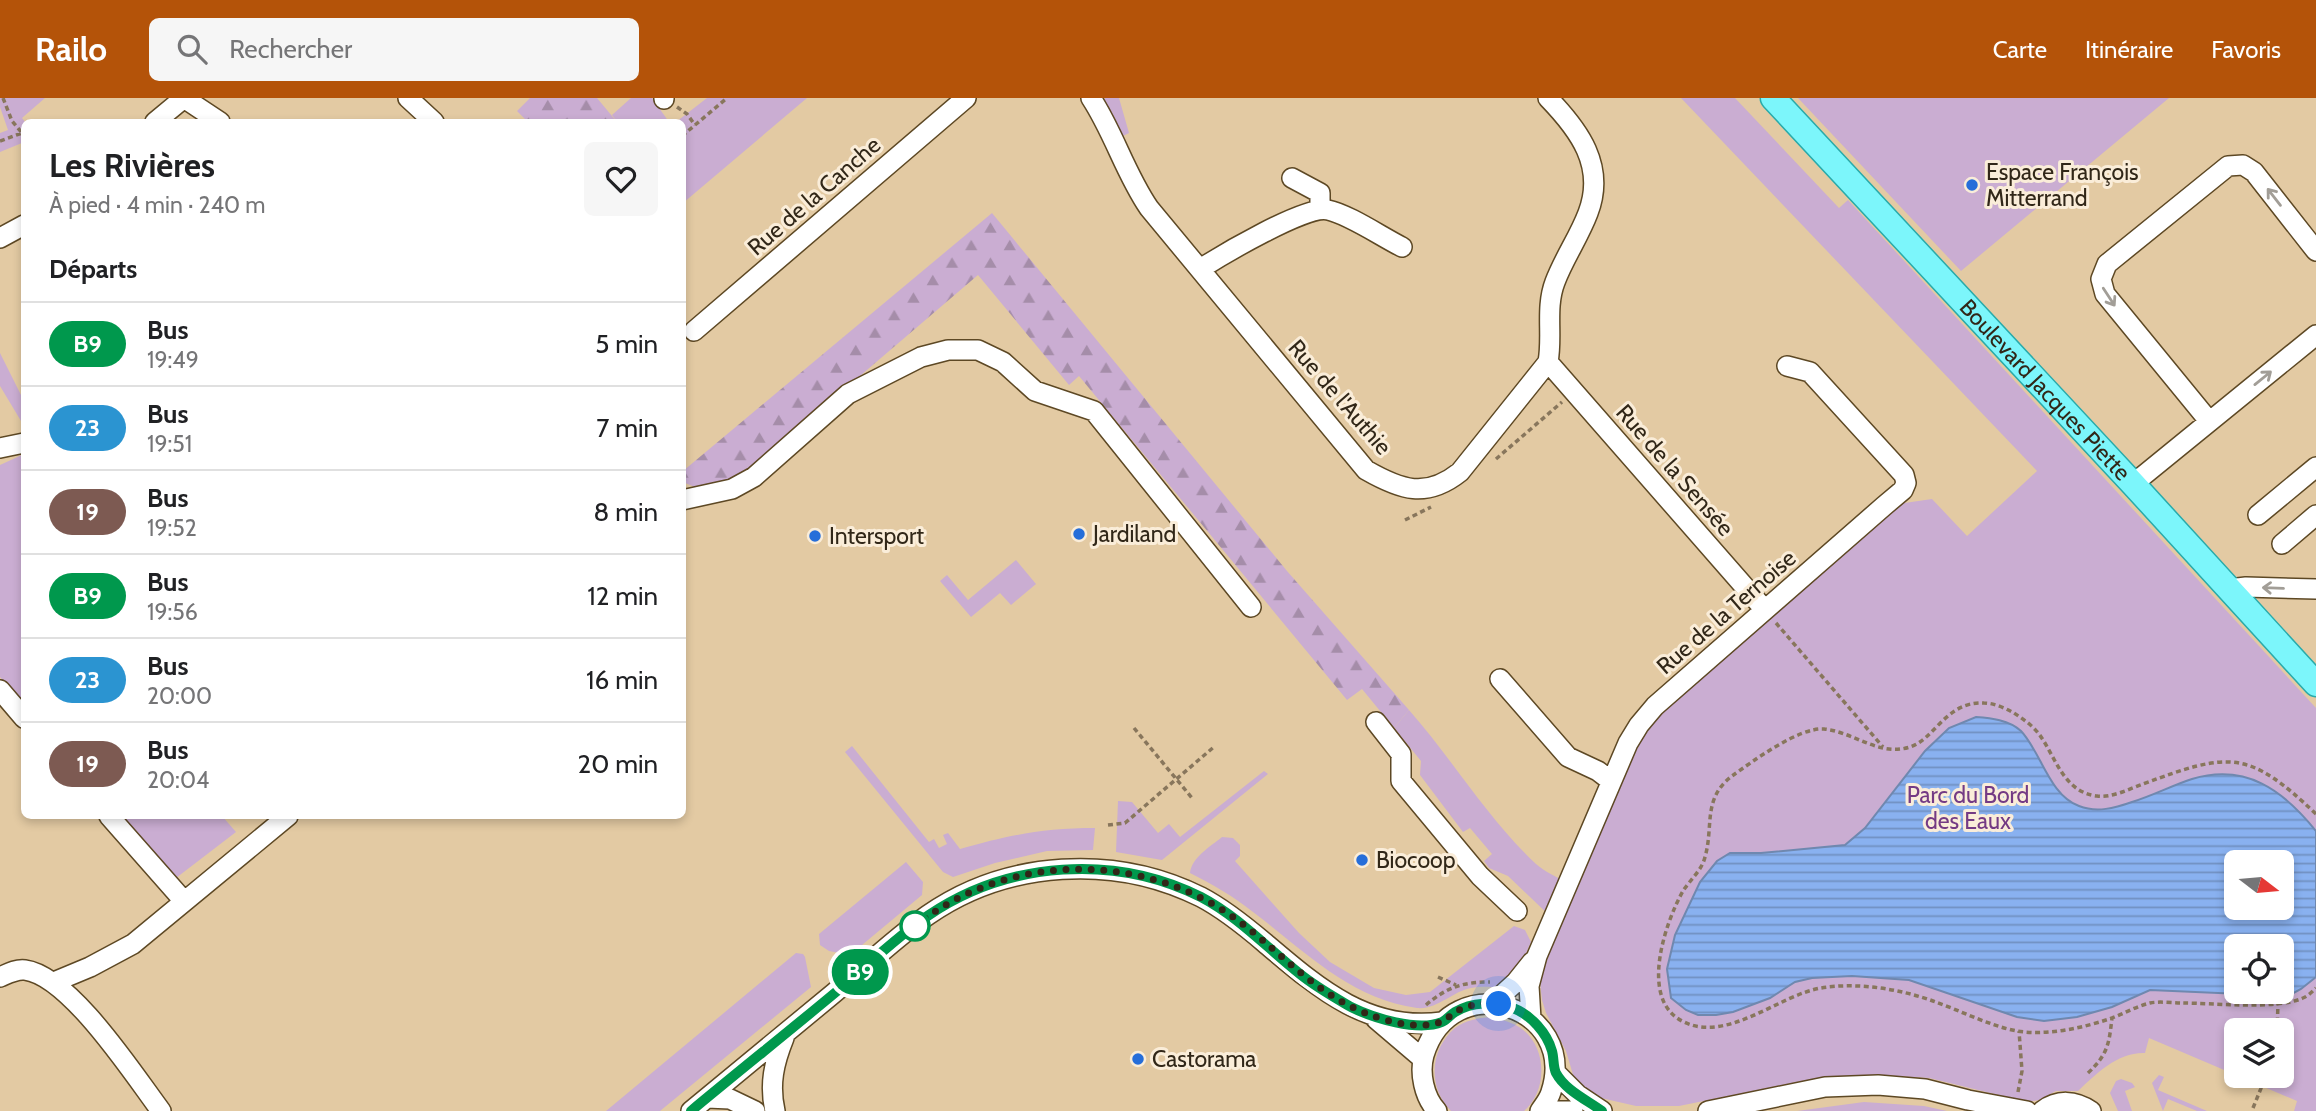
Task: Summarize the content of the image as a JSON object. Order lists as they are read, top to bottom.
{
  "streets": {
    "main road": ["Boulevard Jacques Piette"],
    "street": [
      "Rue de la Canche",
      "Rue de l'Authie",
      "Rue de la Sensée",
      "Rue de la Ternoise"
    ]
  },
  "crossings": [
    ["Rue de l'Authie", "Rue de la Sensée"],
    ["Rue de la Sensée", "Rue de la Ternoise"]
  ],
  "parks": ["Parc du Bord des Eaux"],
  "places": [
    "Espace François Mitterrand",
    "Jardiland",
    "Intersport",
    "Biocoop",
    "Castorama"
  ],
  "lines": ["bus line B9"],
  "north": "right",
  "page": {
    "header": "Railo",
    "search": "Rechercher",
    "nav": ["Carte", "Itinéraire", "Favoris"],
    "on_map": "B9",
    "heading": [
      ["Les Rivières", "À pied · 4 min · 240 m"],
      "Départs"
    ],
    "list": [
      {
        "mark": "B9",
        "name": "Bus",
        "note": "19:49",
        "value": "5 min"
      },
      {
        "mark": "23",
        "name": "Bus",
        "note": "19:51",
        "value": "7 min"
      },
      {
        "mark": "19",
        "name": "Bus",
        "note": "19:52",
        "value": "8 min"
      },
      {
        "mark": "B9",
        "name": "Bus",
        "note": "19:56",
        "value": "12 min"
      },
      {
        "mark": "23",
        "name": "Bus",
        "note": "20:00",
        "value": "16 min"
      },
      {
        "mark": "19",
        "name": "Bus",
        "note": "20:04",
        "value": "20 min"
      }
    ]
  }
}
